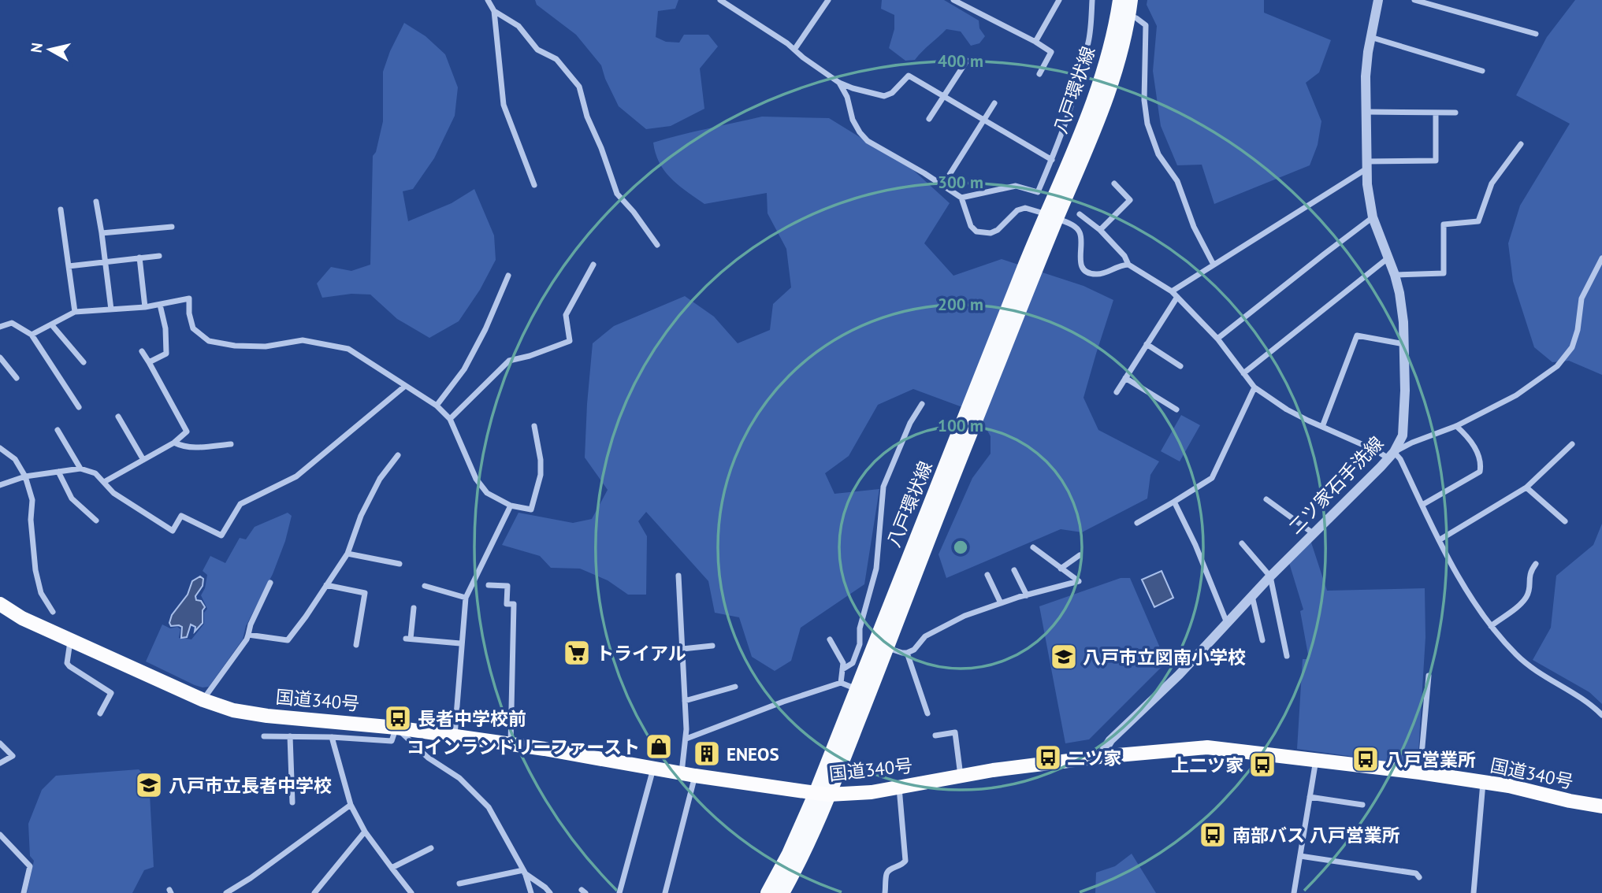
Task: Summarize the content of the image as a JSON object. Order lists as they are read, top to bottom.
{
  "streets": {
    "highway": ["国道340号"],
    "main road": ["八戸環状線"],
    "street": ["二ツ家石手洗線"]
  },
  "crossings": [
    ["八戸環状線", "国道340号"],
    ["二ツ家石手洗線", "国道340号"]
  ],
  "places": {
    "supermarket": ["トライアル"],
    "school or university": ["八戸市立図南小学校", "八戸市立長者中学校"],
    "bus stop": [
      "長者中学校前",
      "二ツ家",
      "八戸営業所",
      "上二ツ家",
      "南部バス 八戸営業所"
    ],
    "shop": ["コインランドリーファースト"],
    "building": ["ENEOS"]
  },
  "north": "left",
  "rings": [
    "400 m",
    "300 m",
    "200 m",
    "100 m"
  ]
}
